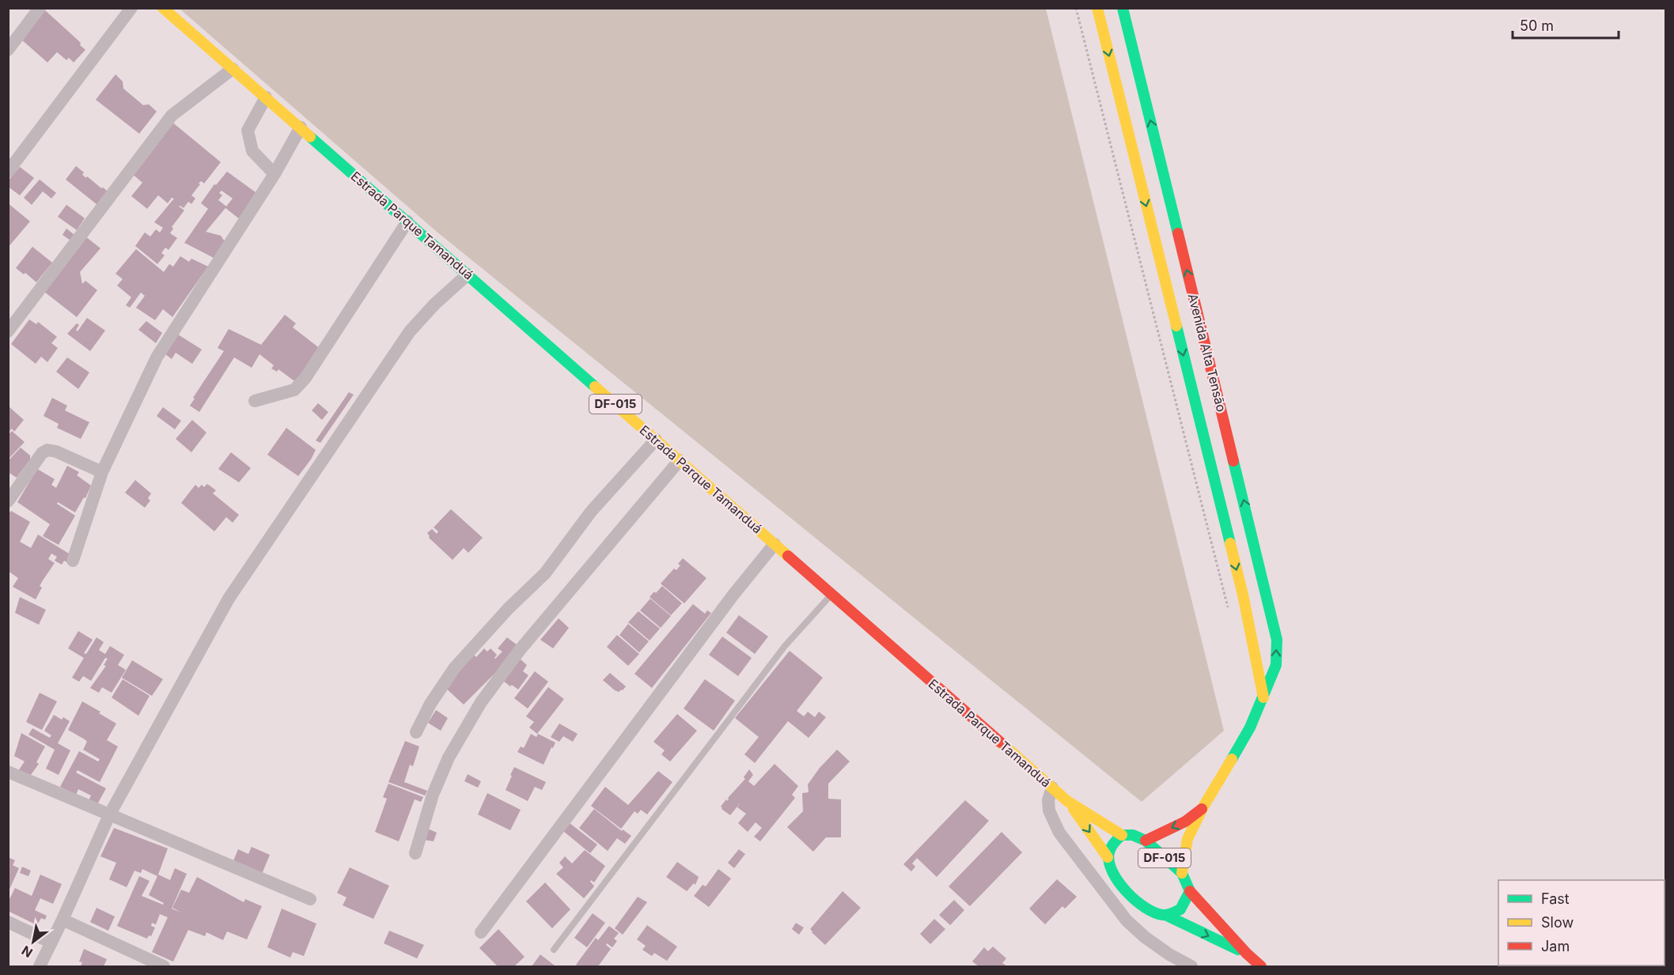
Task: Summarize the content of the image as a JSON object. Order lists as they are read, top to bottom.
{
  "streets": {
    "main road": ["Estrada Parque Tamanduá", "Avenida Alta Tensāo", "DF-015"]
  },
  "crossings": [
    ["Estrada Parque Tamanduá", "DF-015"],
    ["Avenida Alta Tensāo", "DF-015"]
  ],
  "legend": ["Fast", "Slow", "Jam"],
  "scale_bar": "50 m",
  "north": "bottom left"
}
